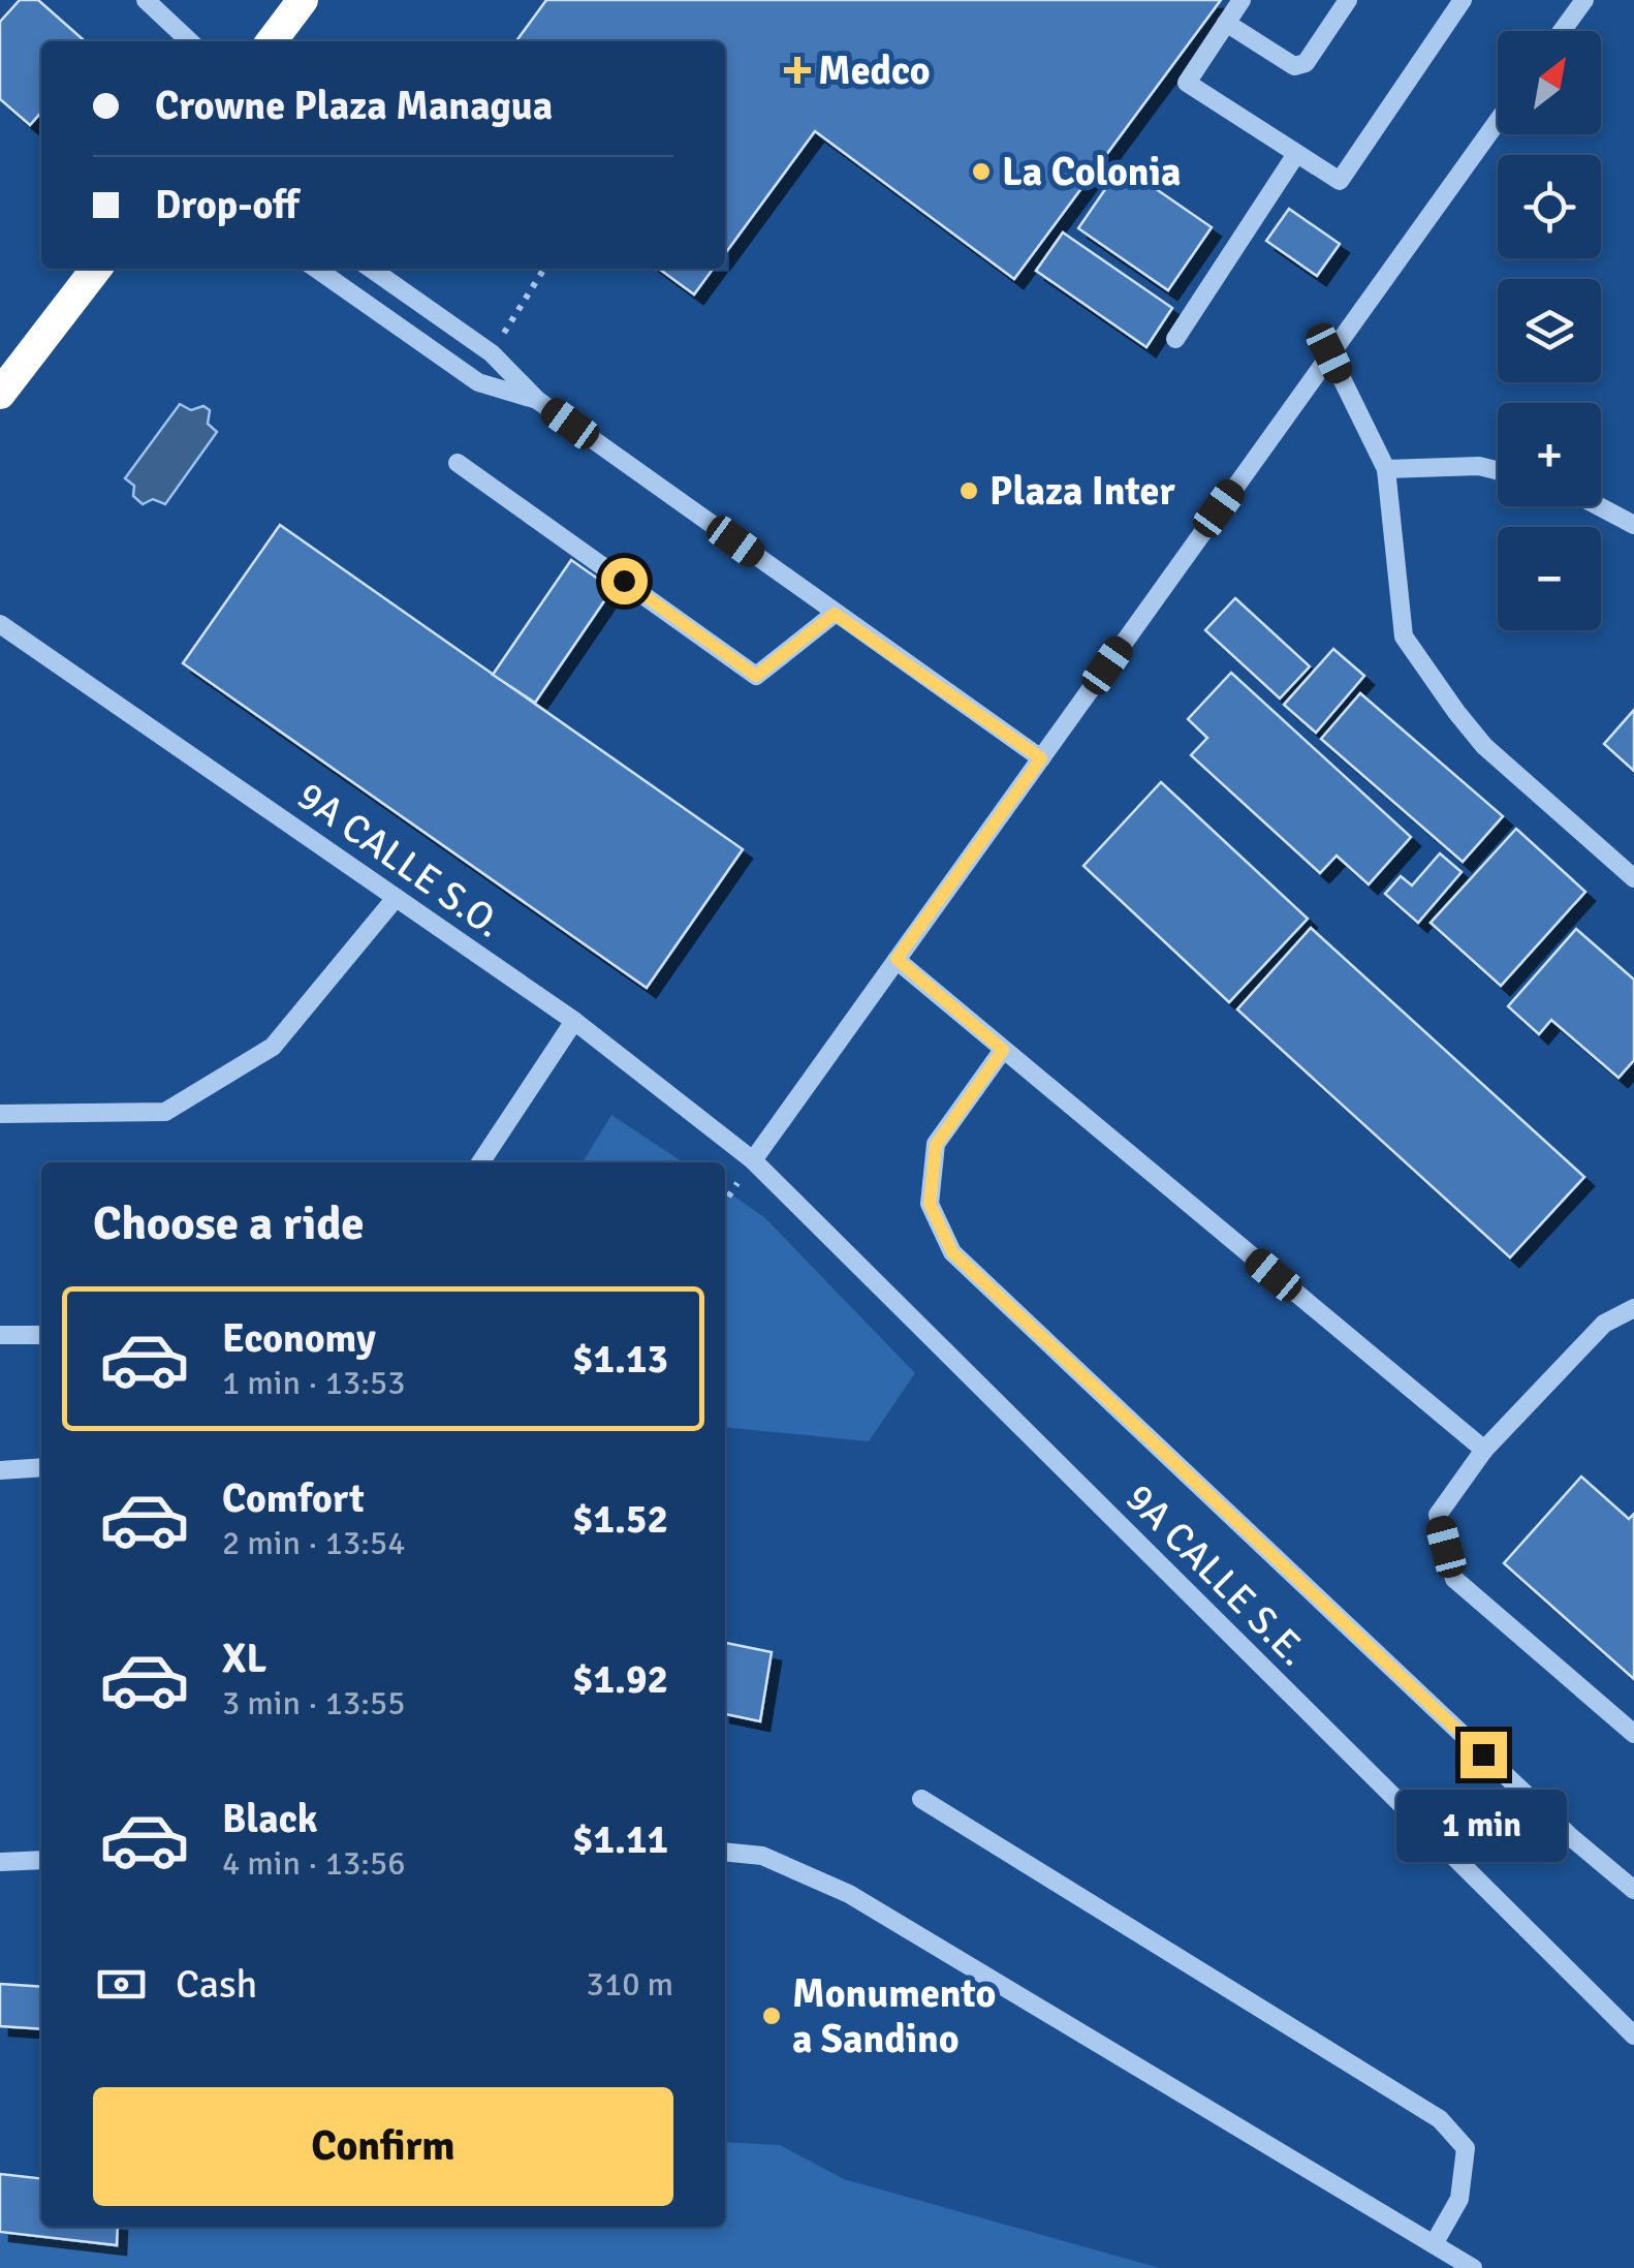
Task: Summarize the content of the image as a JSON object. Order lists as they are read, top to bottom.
{
  "streets": {
    "street": ["9A CALLE S.O.", "9A CALLE S.E."]
  },
  "crossings": [
    ["9A CALLE S.O.", "9A CALLE S.E."]
  ],
  "places": {
    "health": ["Medco"],
    "other": ["La Colonia", "Plaza Inter", "Monumento a Sandino"]
  },
  "north": "top right",
  "page": {
    "map_buttons": ["+", "−"],
    "banner": ["Crowne Plaza Managua", "Drop-off"],
    "heading": "Choose a ride",
    "list": [
      {
        "name": "Economy",
        "note": "1 min · 13:53",
        "value": "$1.13"
      },
      {
        "name": "Comfort",
        "note": "2 min · 13:54",
        "value": "$1.52"
      },
      {
        "name": "XL",
        "note": "3 min · 13:55",
        "value": "$1.92"
      },
      {
        "name": "Black",
        "note": "4 min · 13:56",
        "value": "$1.11"
      }
    ],
    "bubble": "1 min",
    "pay": ["Cash", "310 m"],
    "buttons": "Confirm"
  }
}
